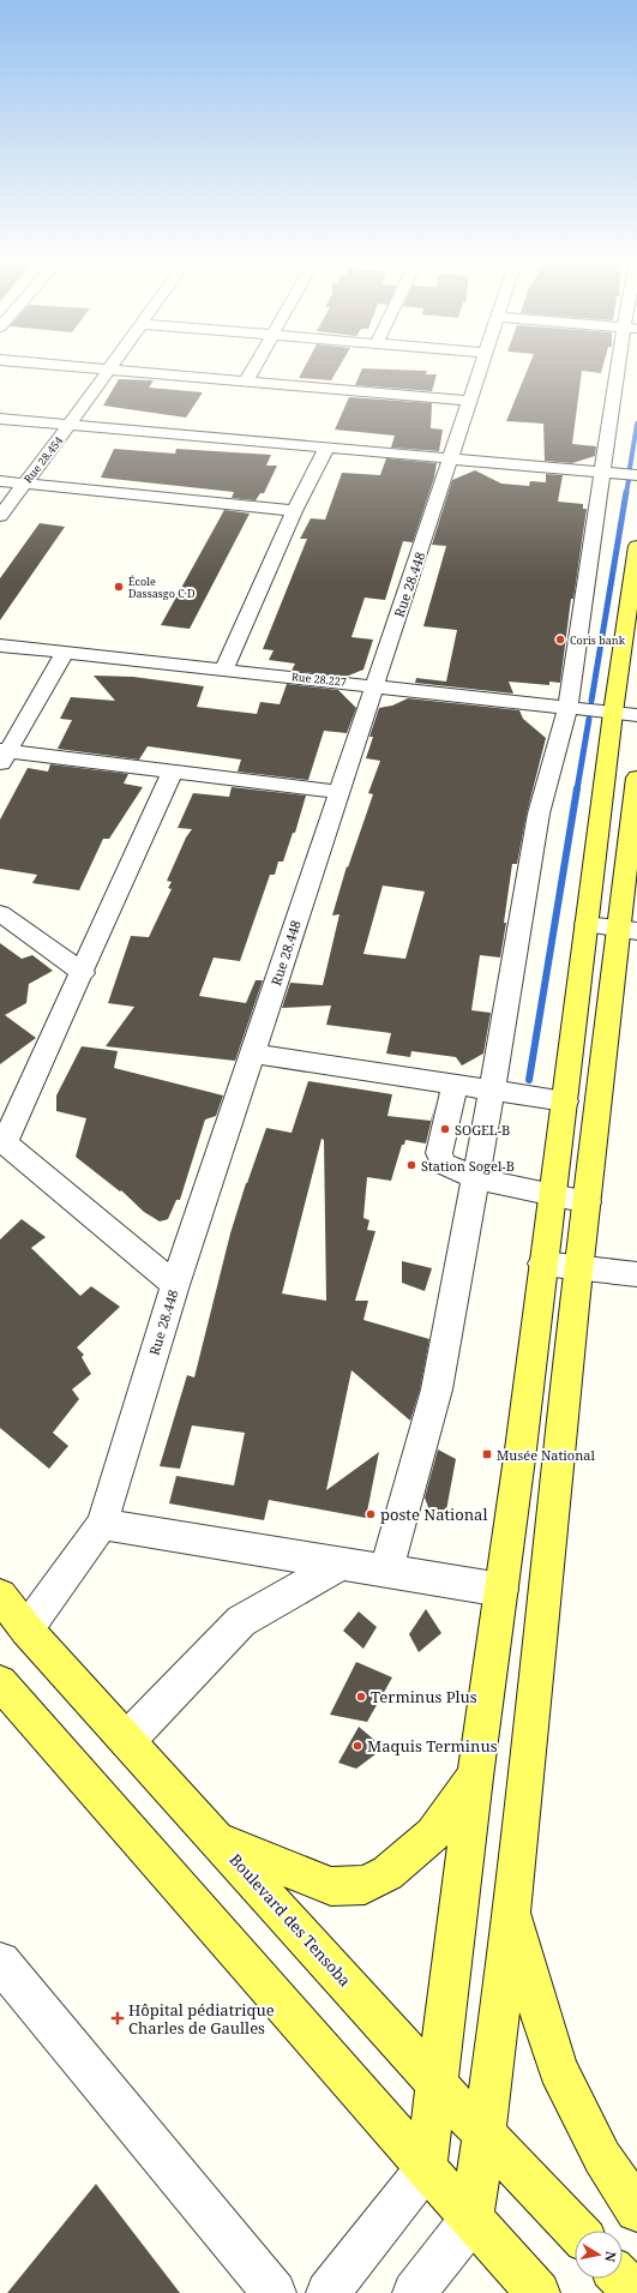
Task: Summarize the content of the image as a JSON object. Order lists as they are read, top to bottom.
{
  "streets": {
    "main road": ["Boulevard des Tensoba"],
    "street": ["Rue 28.454", "Rue 28.448", "Rue 28.227"]
  },
  "crossings": [
    ["Rue 28.448", "Rue 28.227"],
    ["Rue 28.448", "Boulevard des Tensoba"]
  ],
  "places": {
    "other": [
      "École Dassasgo C D",
      "Coris bank",
      "SOGEL-B",
      "Station Sogel-B",
      "poste National",
      "Terminus Plus",
      "Maquis Terminus"
    ],
    "transit": ["Musée National"],
    "health": ["Hôpital pédiatrique Charles de Gaulles"]
  },
  "north": "right"
}
